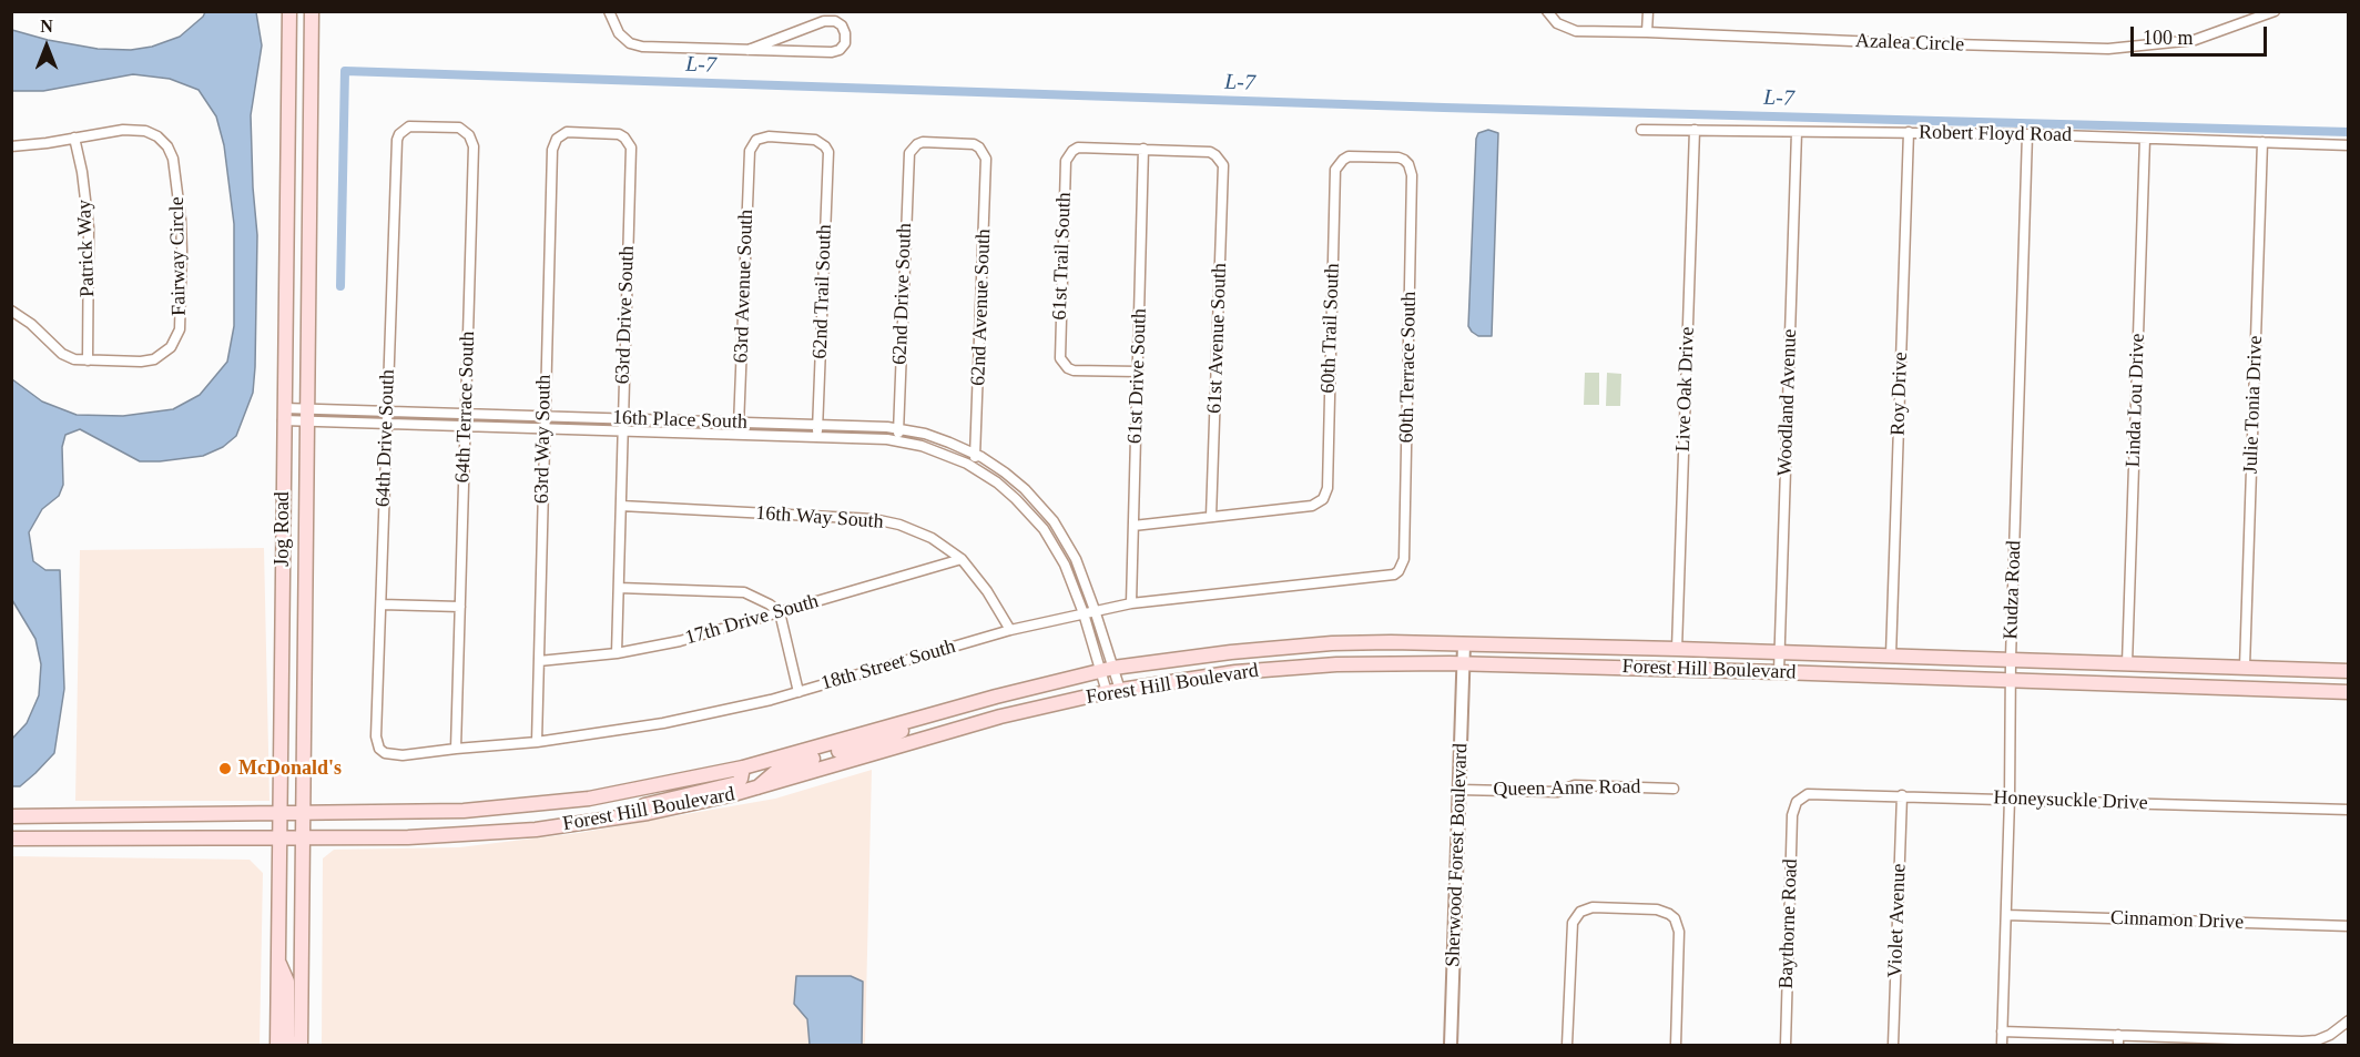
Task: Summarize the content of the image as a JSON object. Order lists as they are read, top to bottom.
{
  "streets": {
    "main road": ["Jog Road", "Forest Hill Boulevard"],
    "street": [
      "Azalea Circle",
      "Robert Floyd Road",
      "Patrick Way",
      "Fairway Circle",
      "61st Trail South",
      "63rd Avenue South",
      "62nd Trail South",
      "62nd Drive South",
      "62nd Avenue South",
      "63rd Drive South",
      "60th Trail South",
      "61st Avenue South",
      "60th Terrace South",
      "61st Drive South",
      "Live Oak Drive",
      "Roy Drive",
      "Linda Lou Drive",
      "Woodland Avenue",
      "Julie Tonia Drive",
      "64th Terrace South",
      "16th Place South",
      "64th Drive South",
      "63rd Way South",
      "16th Way South",
      "Kudza Road",
      "17th Drive South",
      "18th Street South",
      "Queen Anne Road",
      "Honeysuckle Drive",
      "Sherwood Forest Boulevard",
      "Violet Avenue",
      "Cinnamon Drive",
      "Baythorne Road"
    ]
  },
  "crossings": [
    ["Robert Floyd Road", "Live Oak Drive"],
    ["Robert Floyd Road", "Roy Drive"],
    ["Robert Floyd Road", "Linda Lou Drive"],
    ["Robert Floyd Road", "Woodland Avenue"],
    ["Robert Floyd Road", "Julie Tonia Drive"],
    ["Robert Floyd Road", "Kudza Road"],
    ["Patrick Way", "Fairway Circle"],
    ["61st Trail South", "61st Avenue South"],
    ["61st Trail South", "61st Drive South"],
    ["63rd Avenue South", "62nd Trail South"],
    ["63rd Avenue South", "16th Place South"],
    ["62nd Trail South", "16th Place South"],
    ["62nd Drive South", "62nd Avenue South"],
    ["62nd Drive South", "16th Place South"],
    ["62nd Avenue South", "16th Place South"],
    ["63rd Drive South", "16th Place South"],
    ["63rd Drive South", "63rd Way South"],
    ["63rd Drive South", "16th Way South"],
    ["63rd Drive South", "17th Drive South"],
    ["60th Trail South", "61st Avenue South"],
    ["60th Trail South", "60th Terrace South"],
    ["61st Avenue South", "61st Drive South"],
    ["60th Terrace South", "18th Street South"],
    ["61st Drive South", "18th Street South"],
    ["Live Oak Drive", "Forest Hill Boulevard"],
    ["Roy Drive", "Forest Hill Boulevard"],
    ["Linda Lou Drive", "Forest Hill Boulevard"],
    ["Woodland Avenue", "Forest Hill Boulevard"],
    ["Julie Tonia Drive", "Forest Hill Boulevard"],
    ["64th Terrace South", "16th Place South"],
    ["64th Terrace South", "64th Drive South"],
    ["64th Terrace South", "18th Street South"],
    ["16th Place South", "64th Drive South"],
    ["16th Place South", "63rd Way South"],
    ["16th Place South", "Jog Road"],
    ["16th Place South", "18th Street South"],
    ["16th Place South", "Forest Hill Boulevard"],
    ["64th Drive South", "18th Street South"],
    ["63rd Way South", "17th Drive South"],
    ["63rd Way South", "18th Street South"],
    ["16th Way South", "17th Drive South"],
    ["16th Way South", "18th Street South"],
    ["Jog Road", "Forest Hill Boulevard"],
    ["Kudza Road", "Forest Hill Boulevard"],
    ["Kudza Road", "Honeysuckle Drive"],
    ["Kudza Road", "Cinnamon Drive"],
    ["Forest Hill Boulevard", "Sherwood Forest Boulevard"],
    ["Queen Anne Road", "Sherwood Forest Boulevard"],
    ["Honeysuckle Drive", "Violet Avenue"],
    ["Honeysuckle Drive", "Baythorne Road"]
  ],
  "water": ["L-7"],
  "places": ["McDonald's"],
  "scale_bar": "100 m",
  "north": "top"
}
